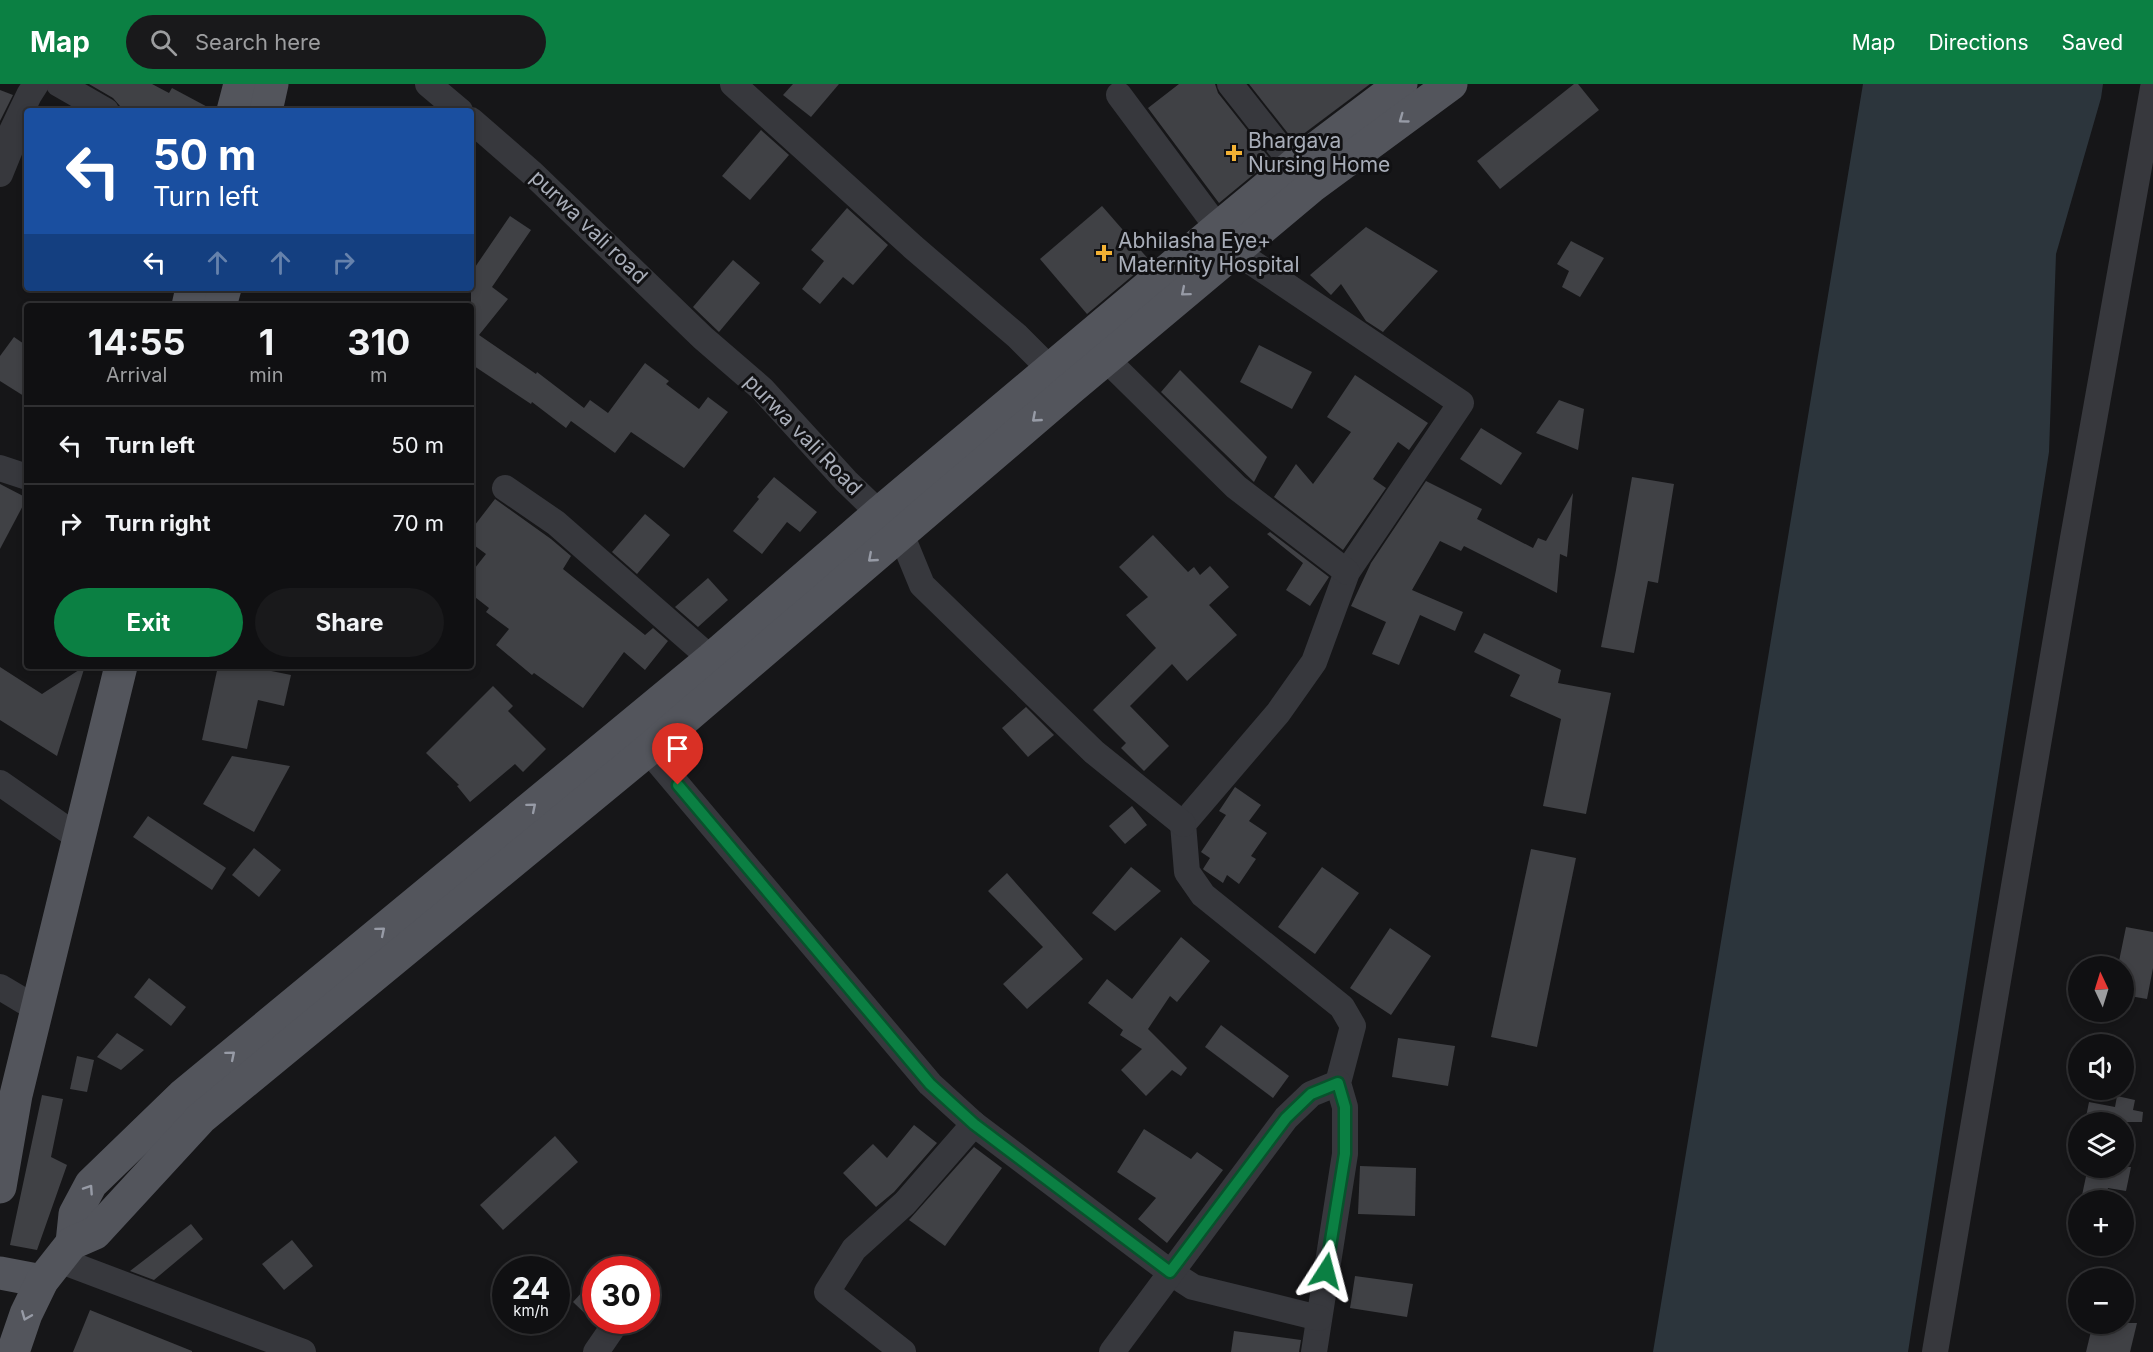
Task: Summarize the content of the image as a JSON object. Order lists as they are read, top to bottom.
{
  "streets": {
    "street": ["purwa vali road", "purwa vali Road"]
  },
  "crossings": [
    ["purwa vali road", "purwa vali Road"]
  ],
  "places": {
    "health": ["Bhargava Nursing Home", "Abhilasha Eye+ Maternity Hospital"]
  },
  "north": "top",
  "page": {
    "header": "Map",
    "search": "Search here",
    "nav": ["Map", "Directions", "Saved"],
    "turn": ["50 m", "Turn left"],
    "eta": [
      "14:55",
      "Arrival",
      "1",
      "min",
      "310",
      "m"
    ],
    "list": [
      {
        "name": "Turn left",
        "value": "50 m"
      },
      {
        "name": "Turn right",
        "value": "70 m"
      }
    ],
    "buttons": ["Exit", "Share"],
    "map_buttons": ["+", "−"],
    "speed": "24 km/h",
    "limit": "30"
  }
}
